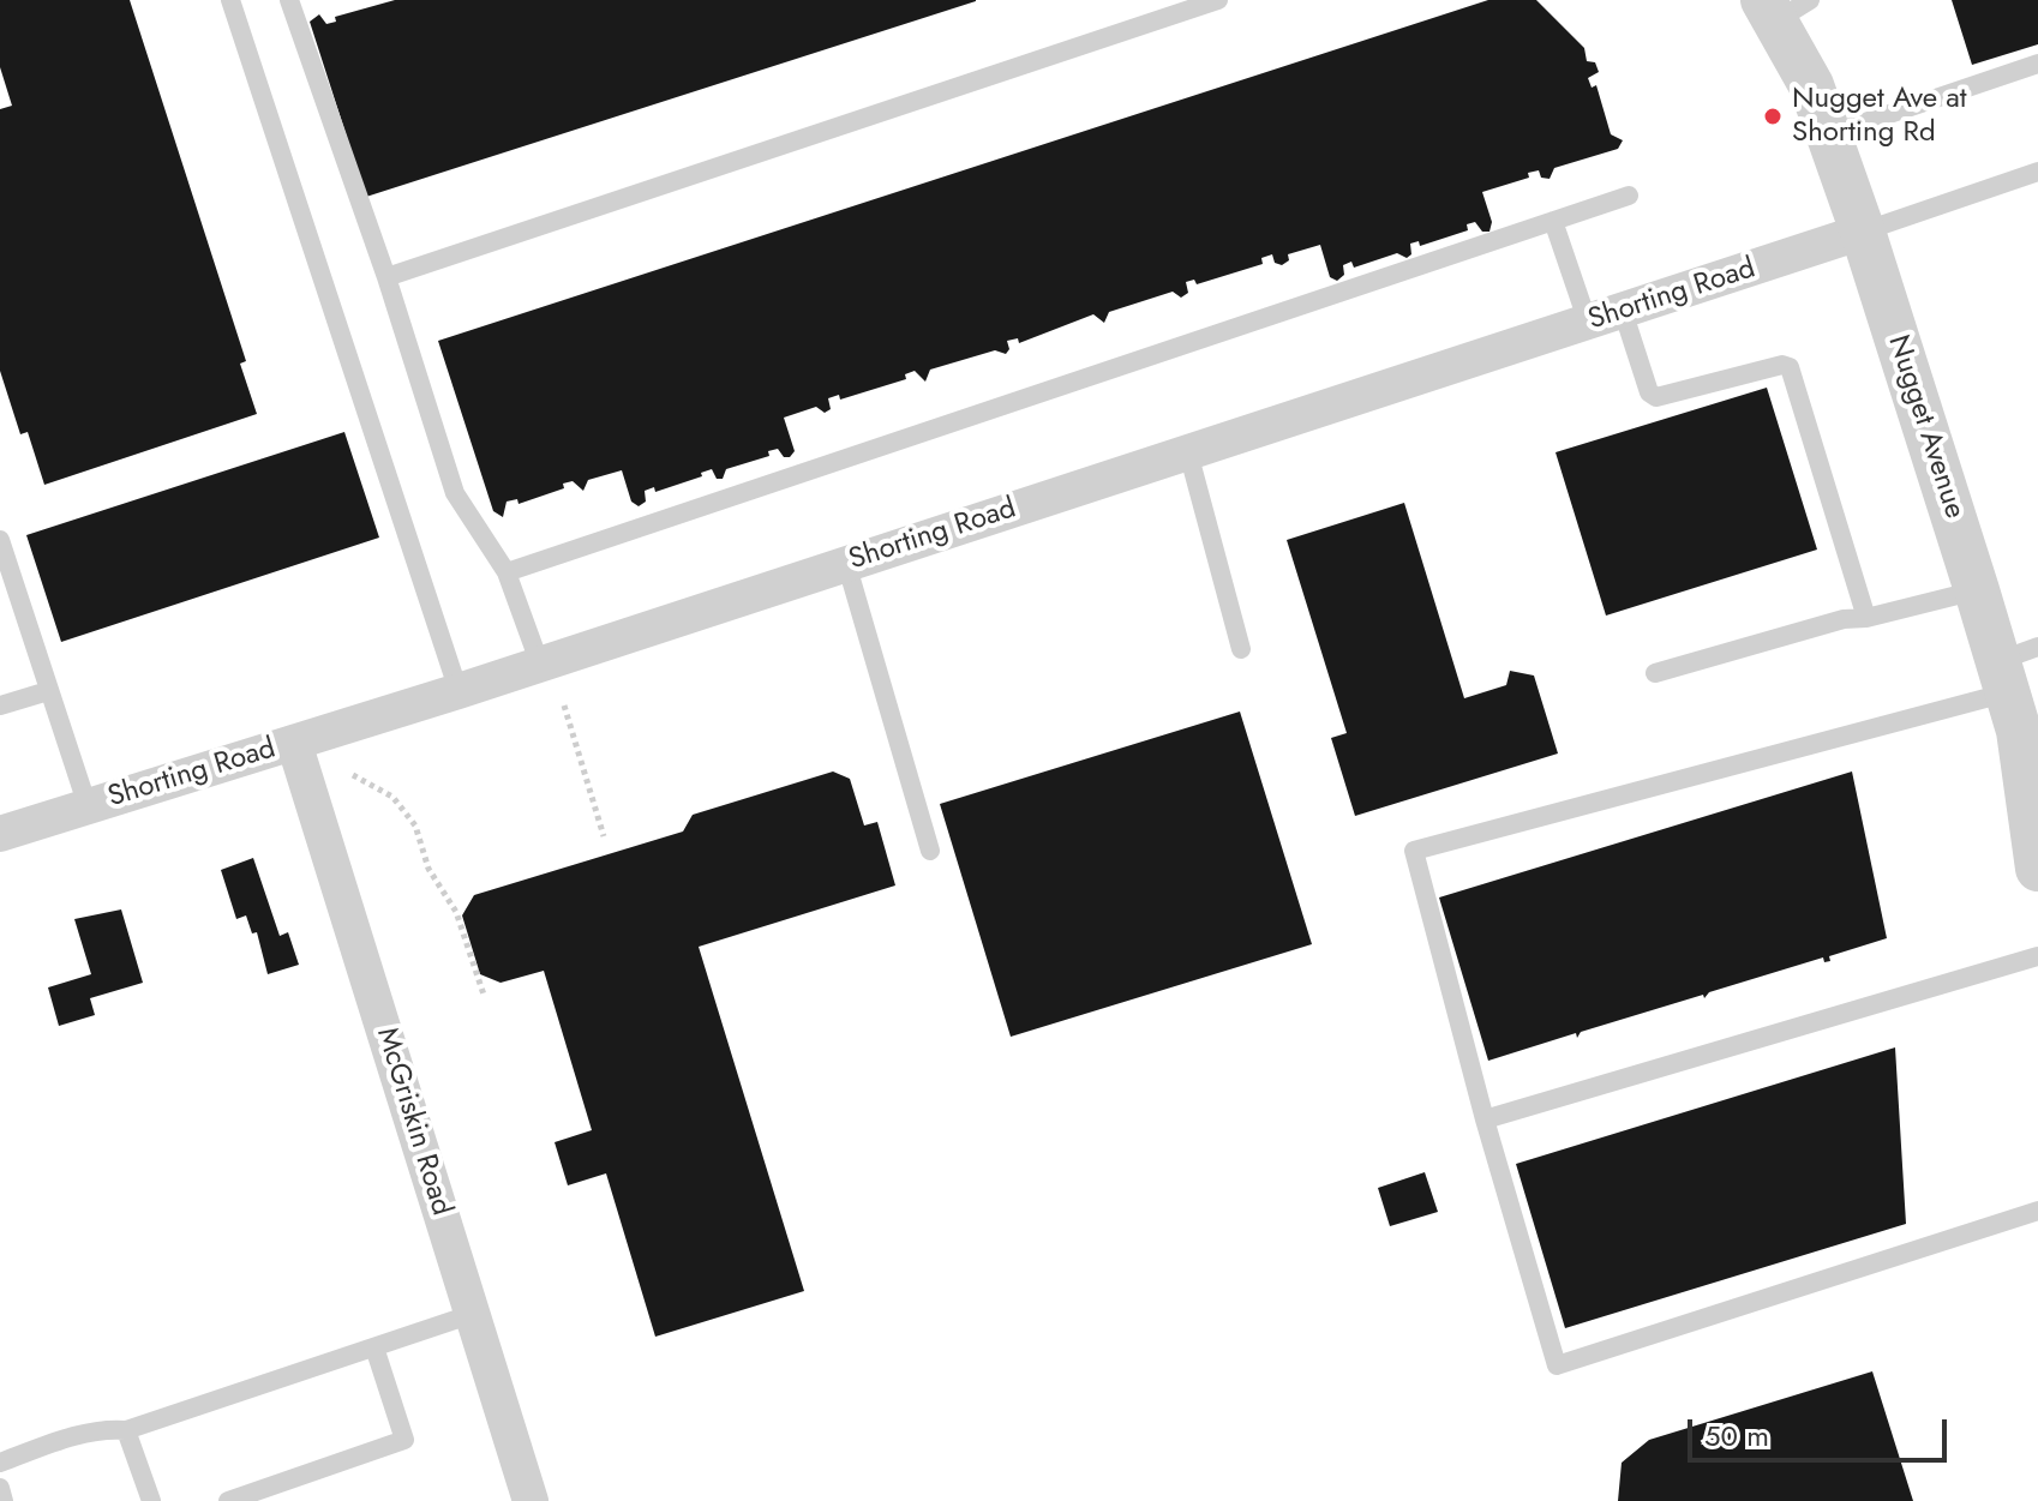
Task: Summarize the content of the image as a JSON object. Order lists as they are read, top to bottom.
{
  "streets": {
    "street": ["Shorting Road", "Nugget Avenue", "McGriskin Road"]
  },
  "crossings": [
    ["Shorting Road", "Nugget Avenue"],
    ["Shorting Road", "McGriskin Road"]
  ],
  "places": ["Nugget Ave at Shorting Rd"],
  "scale_bar": "50 m"
}
